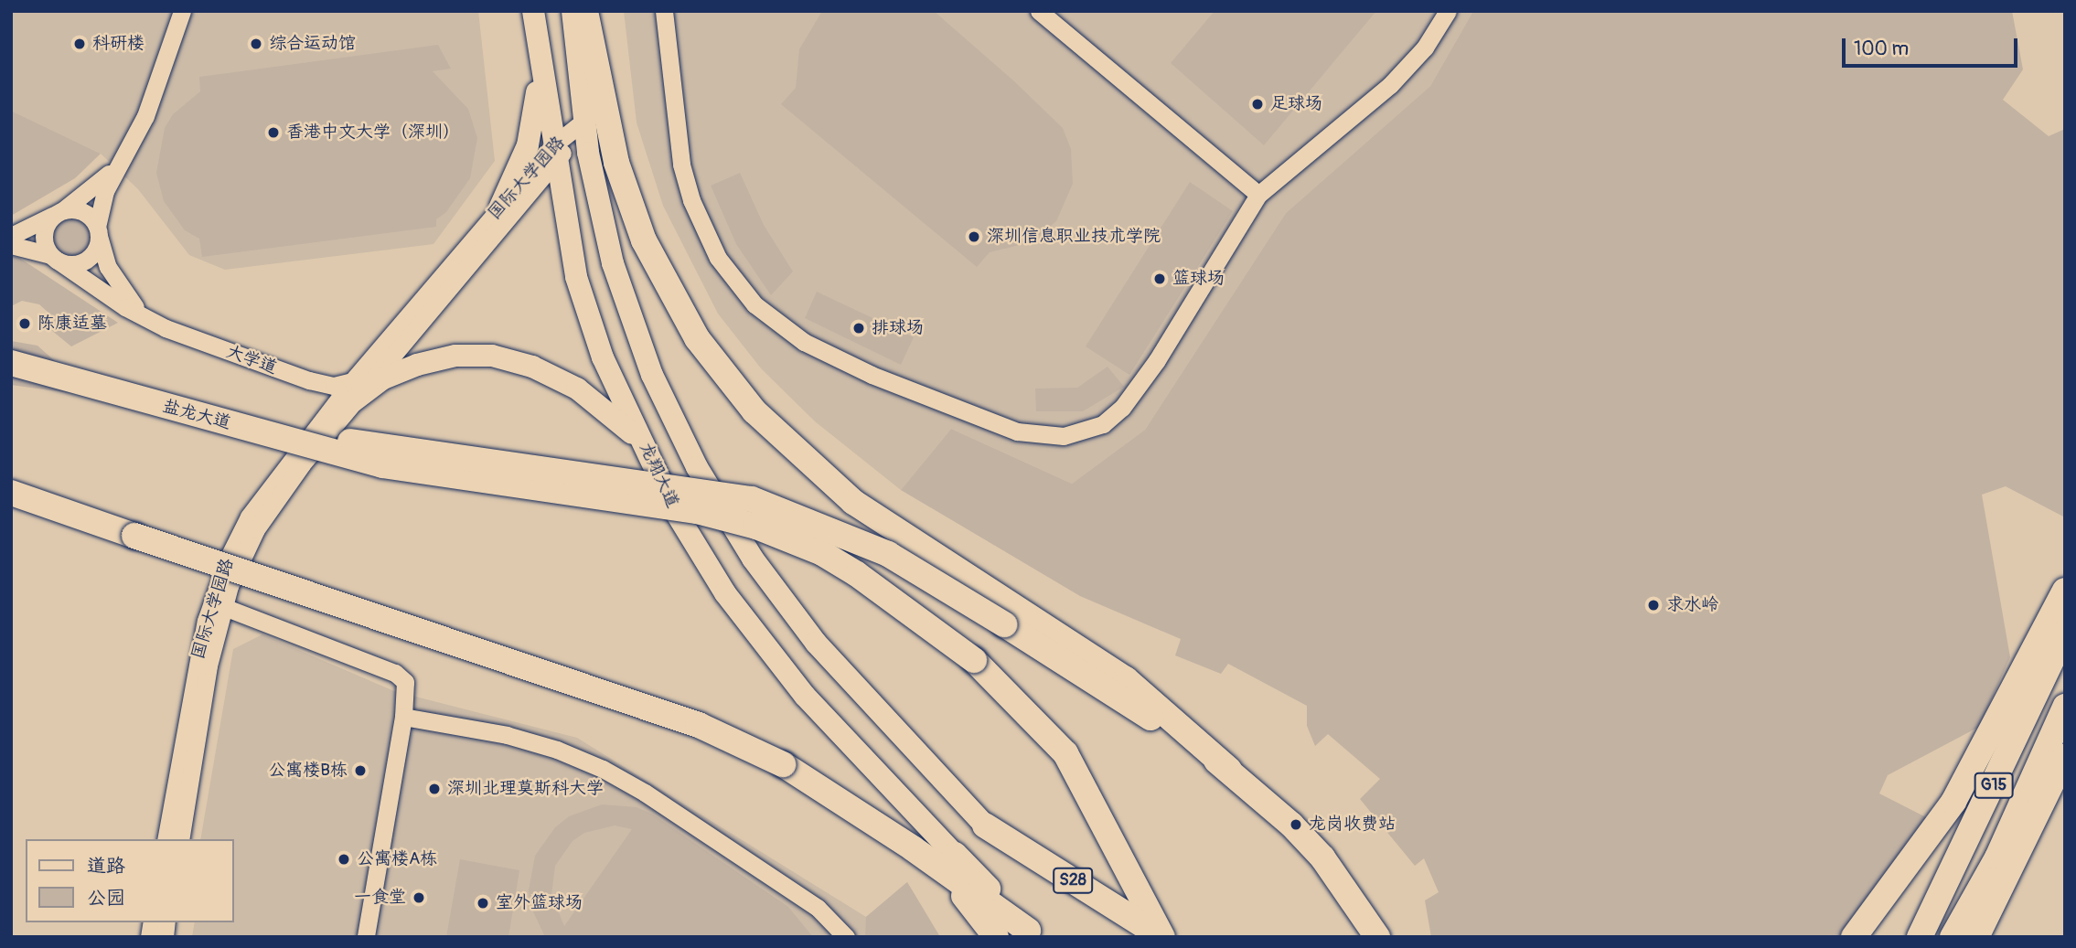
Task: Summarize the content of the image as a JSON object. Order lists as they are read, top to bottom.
{
  "streets": {
    "highway": ["盐龙大道", "G15", "S28"],
    "main road": ["龙翔大道"],
    "street": ["国际大学园路", "大学道"]
  },
  "crossings": [
    ["国际大学园路", "大学道"],
    ["国际大学园路", "龙翔大道"],
    ["盐龙大道", "S28"],
    ["龙翔大道", "S28"]
  ],
  "places": [
    "科研楼",
    "综合运动馆",
    "足球场",
    "香港中文大学（深圳）",
    "深圳信息职业技术学院",
    "篮球场",
    "陈康适墓",
    "排球场",
    "求水岭",
    "公寓楼B栋",
    "深圳北理莫斯科大学",
    "龙岗收费站",
    "公寓楼A栋",
    "一食堂",
    "室外篮球场"
  ],
  "legend": ["道路", "公园"],
  "scale_bar": "100 m"
}
